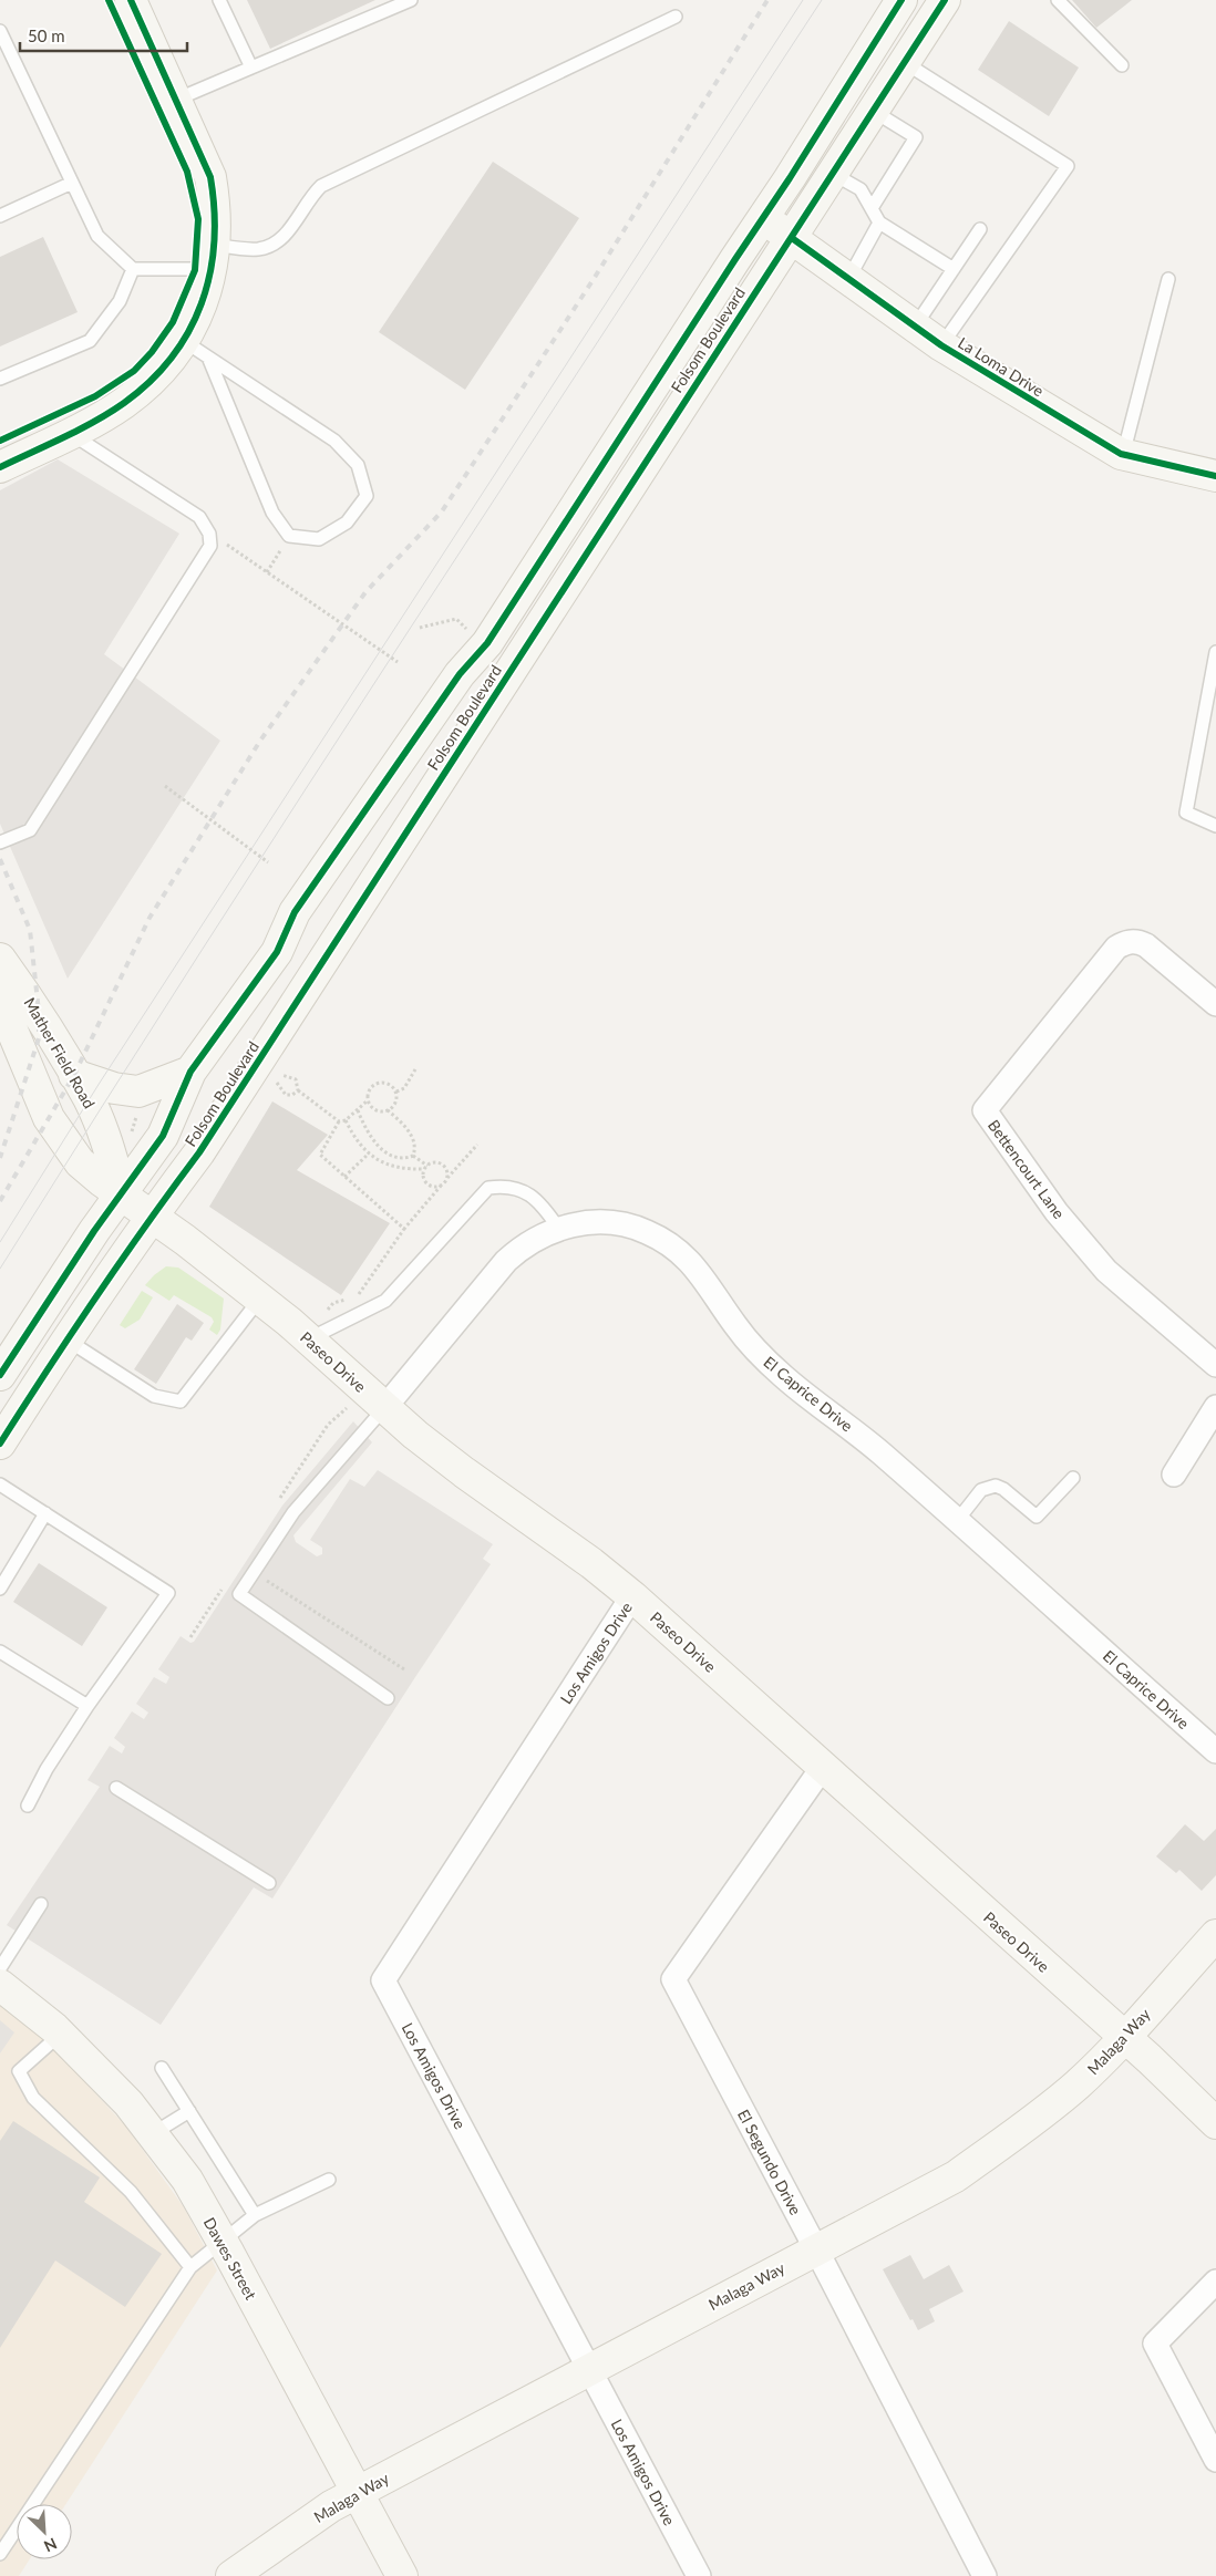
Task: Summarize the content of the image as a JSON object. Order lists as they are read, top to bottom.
{
  "streets": {
    "street": [
      "Folsom Boulevard",
      "La Loma Drive",
      "Mather Field Road",
      "Bettencourt Lane",
      "Paseo Drive",
      "El Caprice Drive",
      "Los Amigos Drive",
      "Malaga Way",
      "El Segundo Drive",
      "Dawes Street"
    ]
  },
  "crossings": [
    ["Folsom Boulevard", "La Loma Drive"],
    ["Folsom Boulevard", "Mather Field Road"],
    ["Folsom Boulevard", "Paseo Drive"],
    ["Mather Field Road", "Paseo Drive"],
    ["Paseo Drive", "El Caprice Drive"],
    ["Paseo Drive", "Los Amigos Drive"],
    ["Paseo Drive", "Malaga Way"],
    ["Paseo Drive", "El Segundo Drive"],
    ["Los Amigos Drive", "Malaga Way"],
    ["Malaga Way", "El Segundo Drive"],
    ["Malaga Way", "Dawes Street"]
  ],
  "scale_bar": "50 m",
  "north": "bottom right"
}
